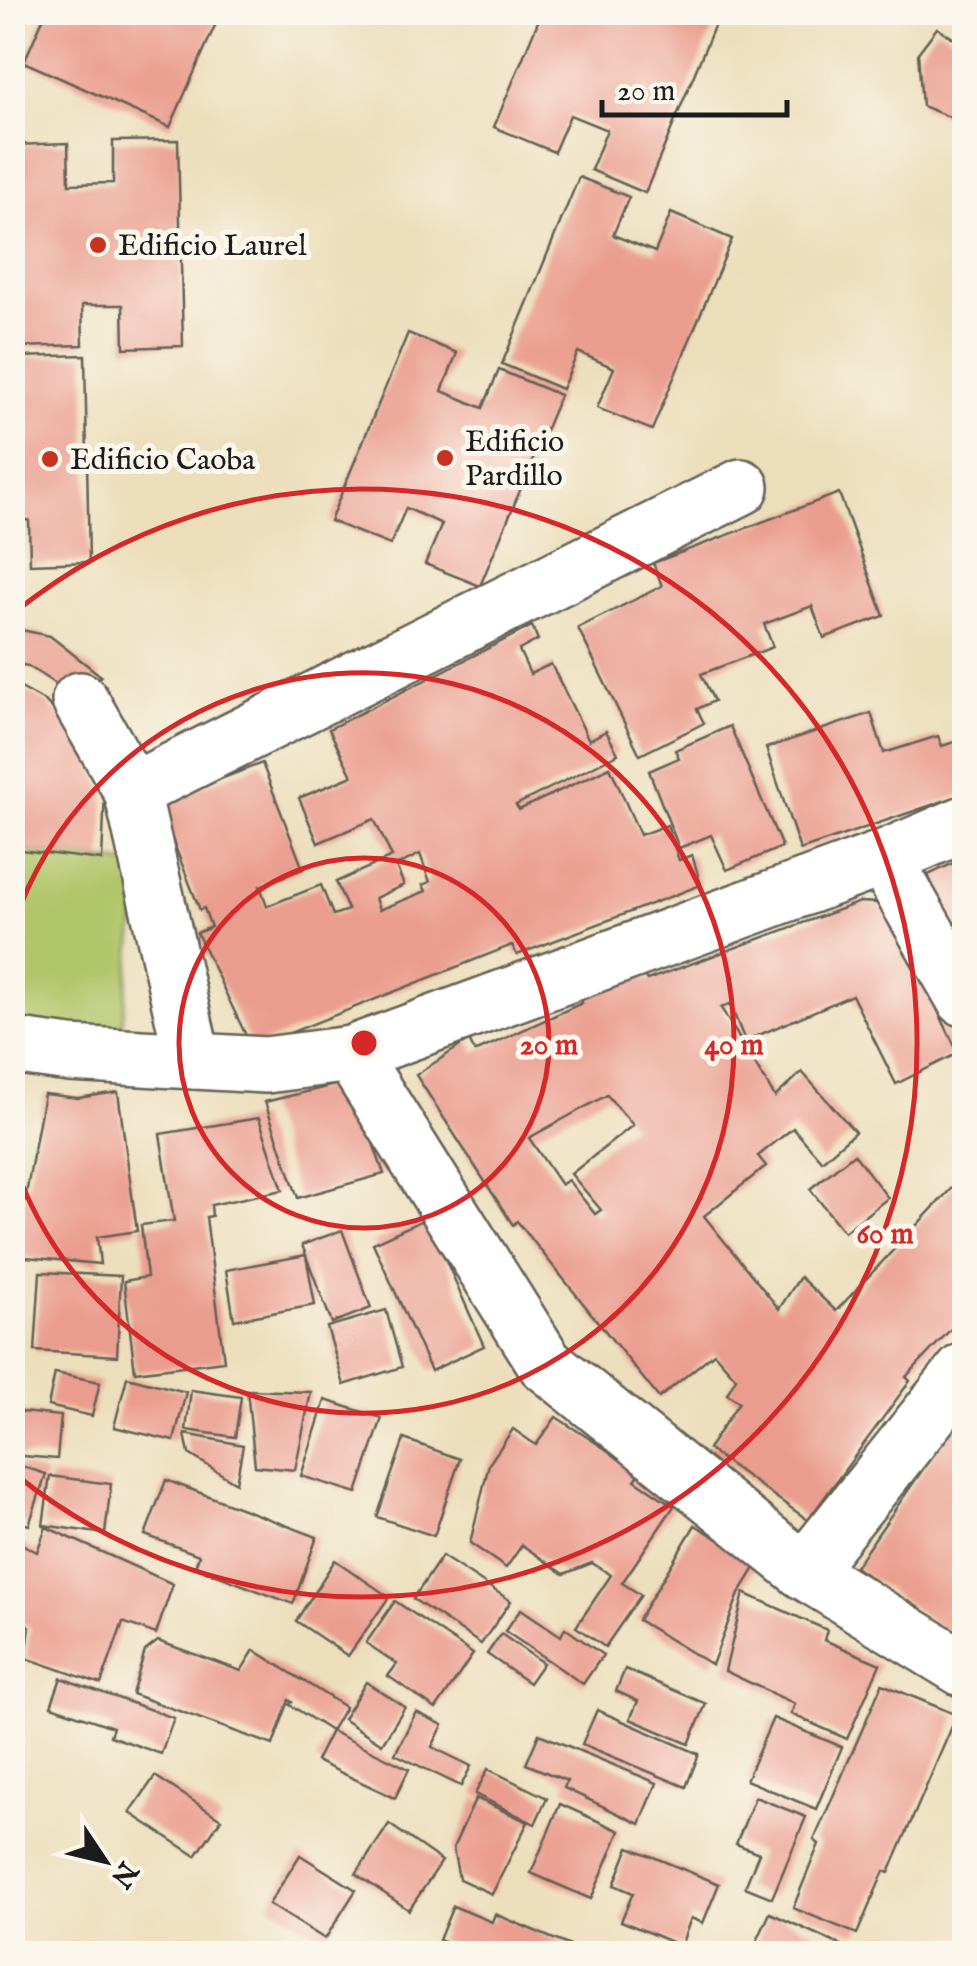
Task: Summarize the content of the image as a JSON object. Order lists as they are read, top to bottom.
{
  "places": ["Edificio Laurel", "Edificio Pardillo", "Edificio Caoba"],
  "scale_bar": "20 m",
  "north": "bottom right",
  "rings": ["20 m", "40 m", "60 m"]
}
